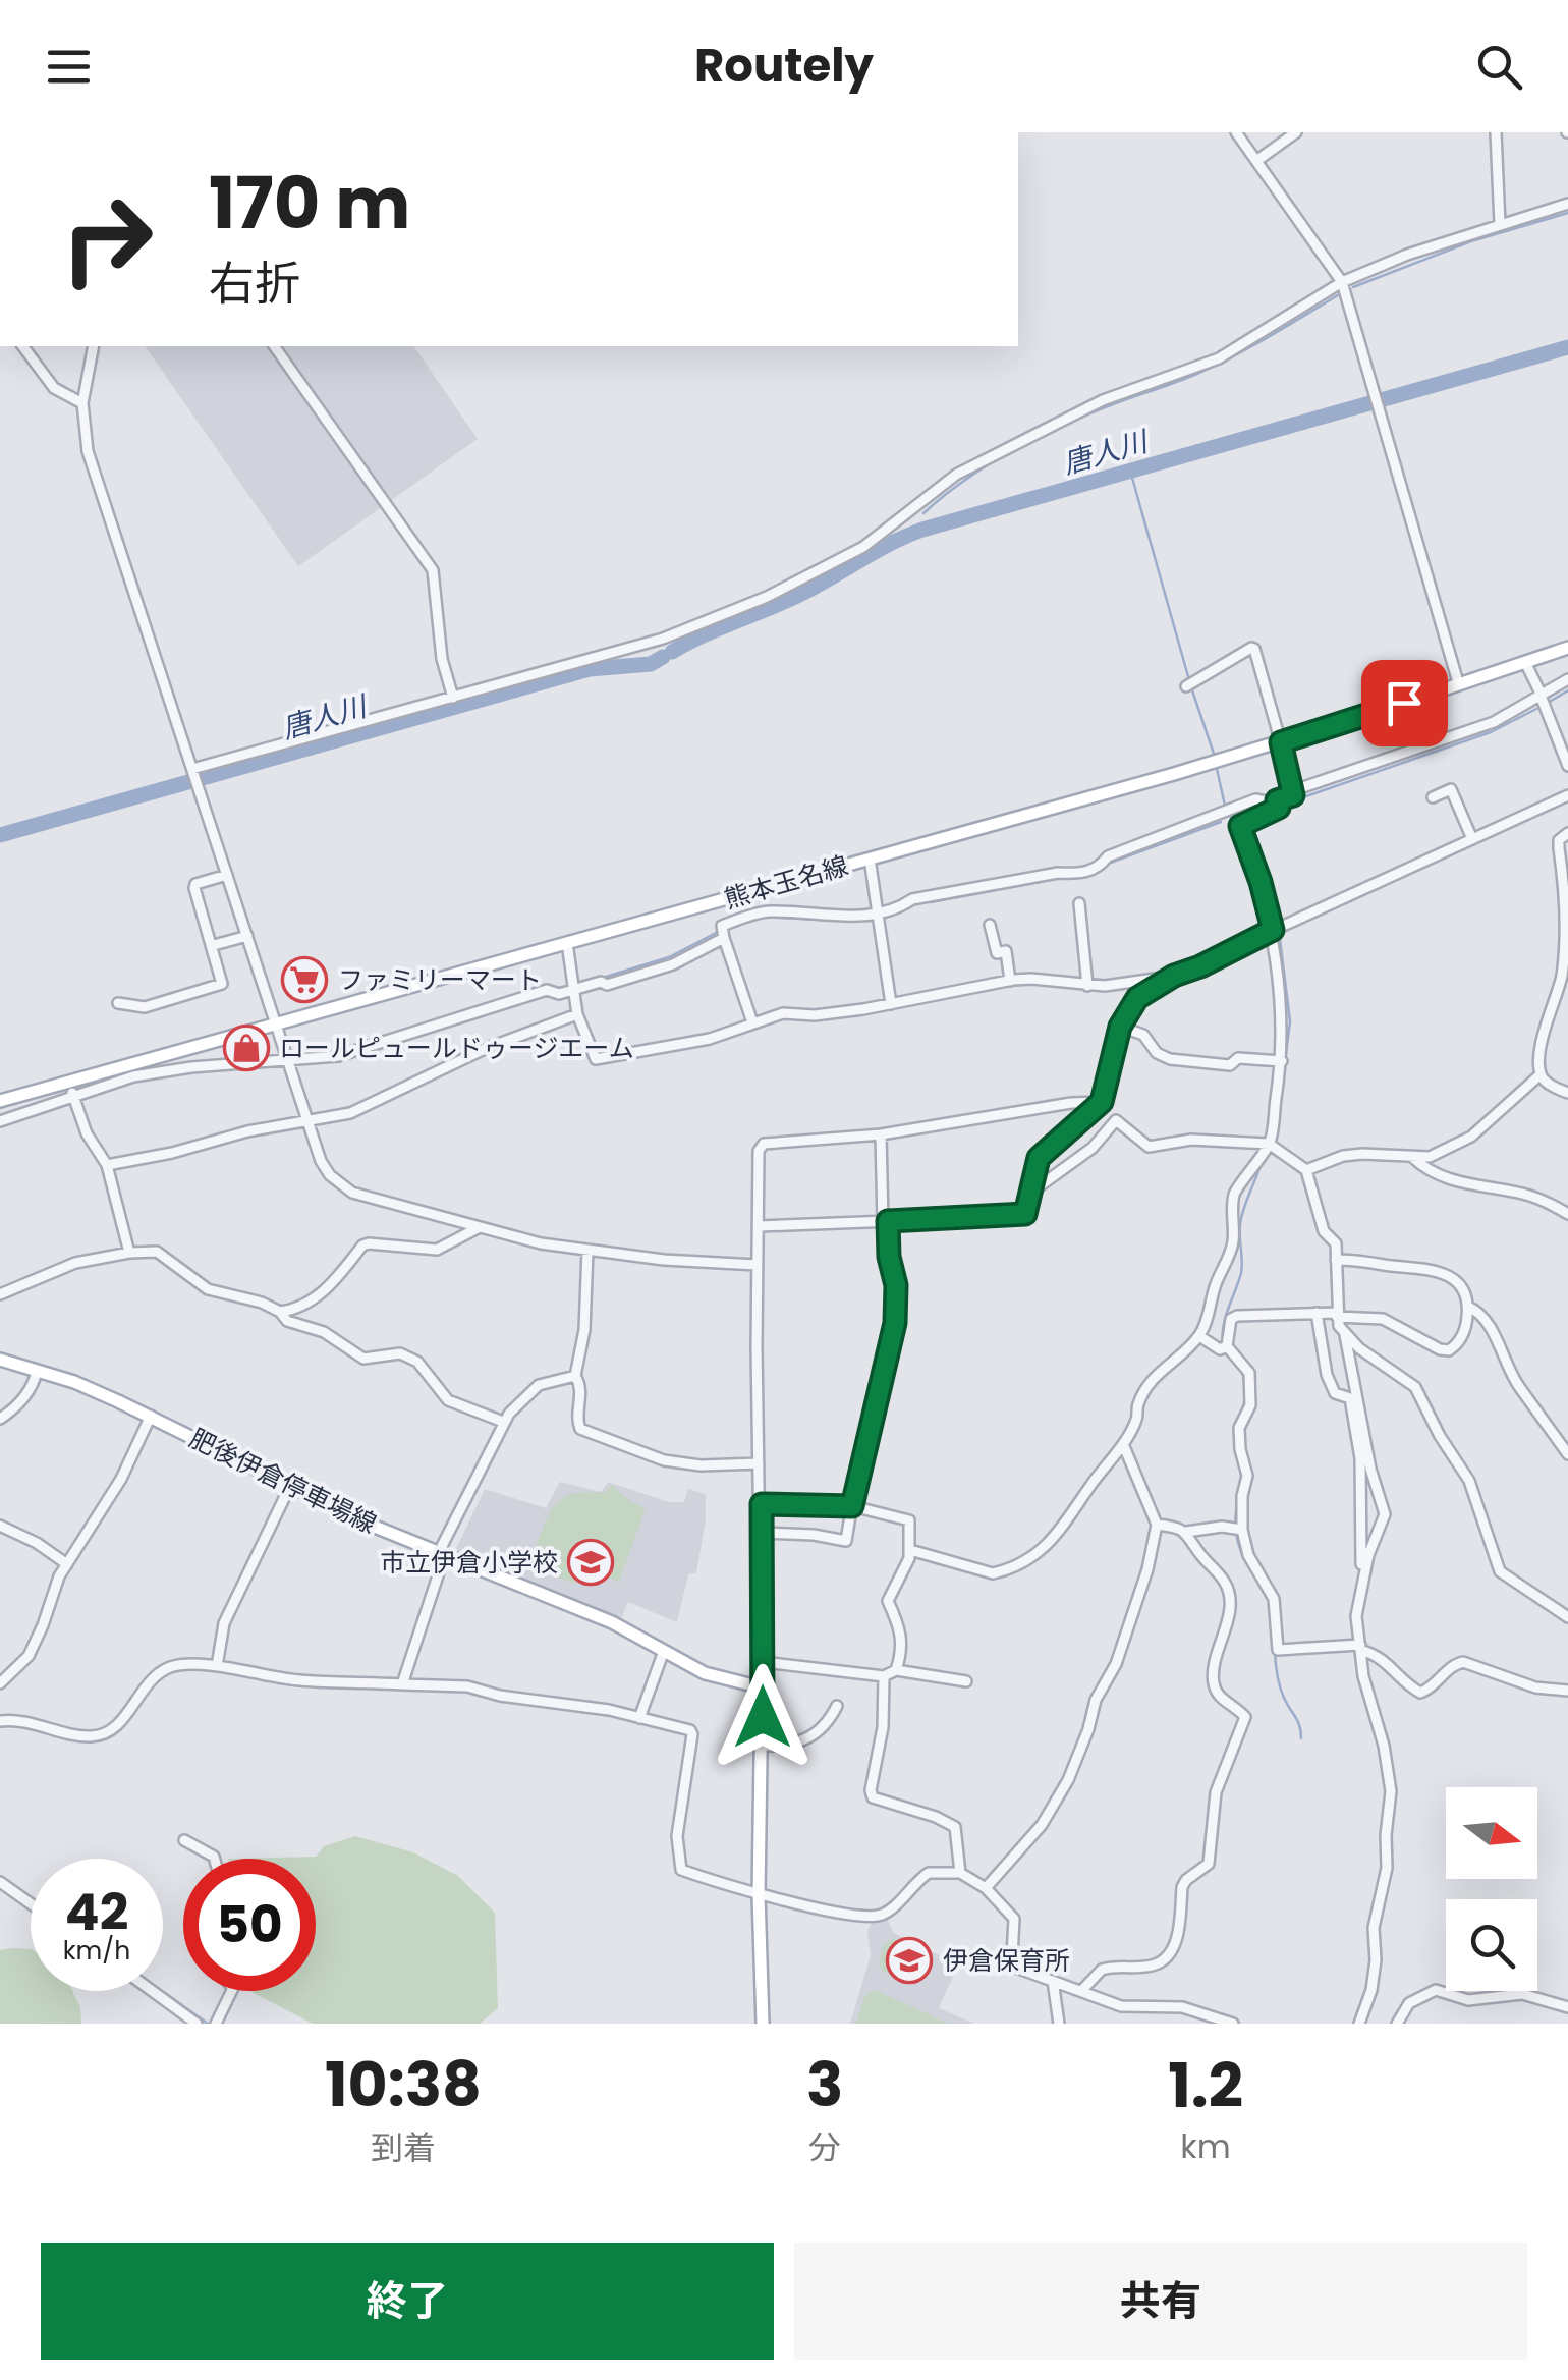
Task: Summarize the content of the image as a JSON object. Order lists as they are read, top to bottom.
{
  "streets": {
    "main road": ["熊本玉名線", "肥後伊倉停車場線"]
  },
  "water": ["唐人川"],
  "places": {
    "supermarket": ["ファミリーマート"],
    "shop": ["ロールピュールドゥージエーム"],
    "school or university": ["市立伊倉小学校", "伊倉保育所"]
  },
  "north": "right",
  "page": {
    "header": "Routely",
    "turn": ["170 m", "右折"],
    "speed": "42 km/h",
    "limit": "50",
    "eta": [
      "10:38",
      "到着",
      "3",
      "分",
      "1.2",
      "km"
    ],
    "buttons": ["終了", "共有"]
  }
}
